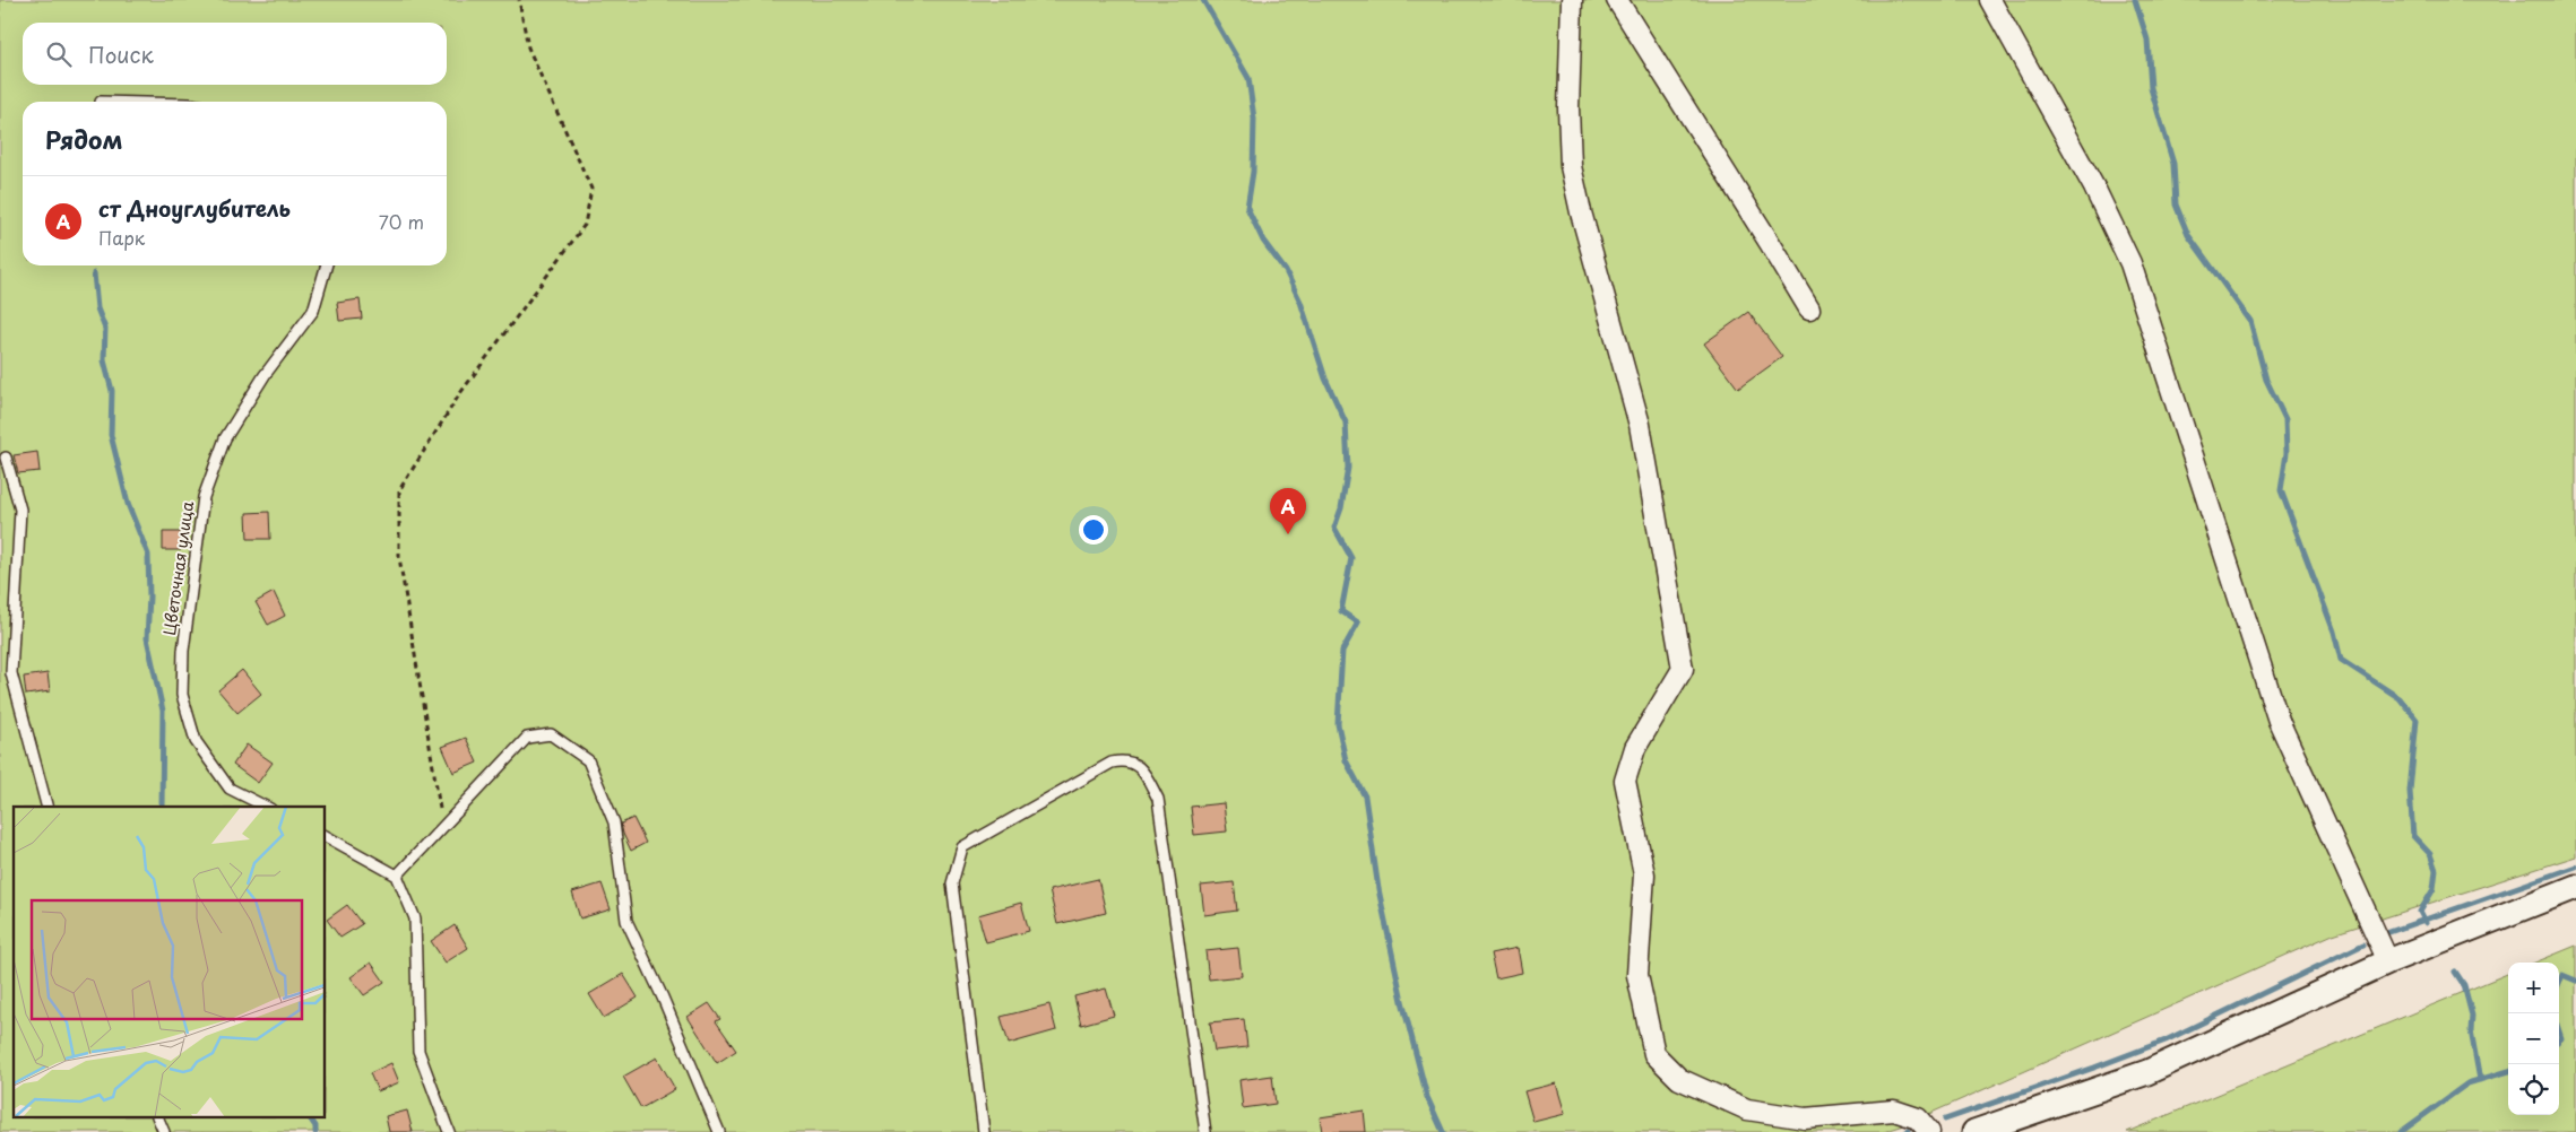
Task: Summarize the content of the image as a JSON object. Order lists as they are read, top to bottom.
{
  "streets": {
    "lane": ["Цветочная улица"]
  },
  "page": {
    "search": "Поиск",
    "heading": "Рядом",
    "list": [
      {
        "mark": "A",
        "name": "ст Дноуглубитель",
        "note": "Парк",
        "value": "70 m"
      }
    ],
    "pins": "A",
    "map_buttons": ["+", "−"]
  }
}
